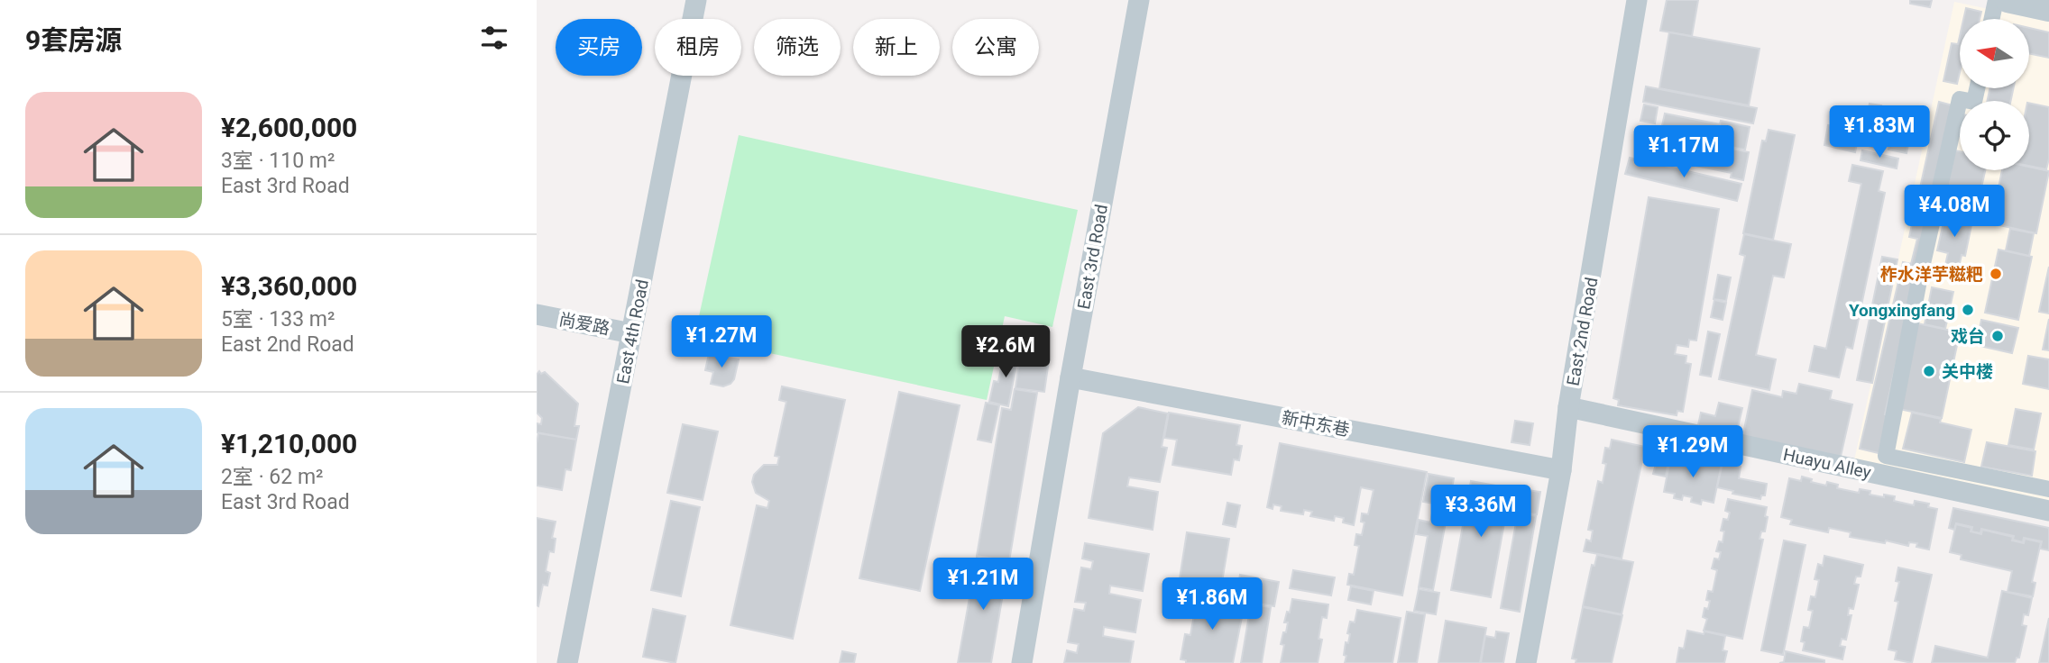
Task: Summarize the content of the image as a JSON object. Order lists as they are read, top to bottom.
{
  "streets": {
    "street": [
      "East 3rd Road",
      "尚爱路",
      "East 4th Road",
      "East 2nd Road",
      "新中东巷",
      "Huayu Alley"
    ]
  },
  "crossings": [
    ["East 3rd Road", "新中东巷"],
    ["尚爱路", "East 4th Road"],
    ["East 2nd Road", "新中东巷"],
    ["East 2nd Road", "Huayu Alley"]
  ],
  "places": [
    "柞水洋芋糍粑",
    "Yongxingfang",
    "戏台",
    "关中楼"
  ],
  "north": "left",
  "page": {
    "heading": "9套房源",
    "chip": [
      "买房",
      "租房",
      "筛选",
      "新上",
      "公寓"
    ],
    "list": [
      {
        "name": "¥2,600,000",
        "note": "3室 · 110 m² · East 3rd Road"
      },
      {
        "name": "¥3,360,000",
        "note": "5室 · 133 m² · East 2nd Road"
      },
      {
        "name": "¥1,210,000",
        "note": "2室 · 62 m² · East 3rd Road"
      }
    ],
    "price": [
      "¥1.83M",
      "¥1.17M",
      "¥4.08M",
      "¥1.27M",
      "¥2.6M",
      "¥1.29M",
      "¥3.36M",
      "¥1.21M",
      "¥1.86M"
    ]
  }
}
